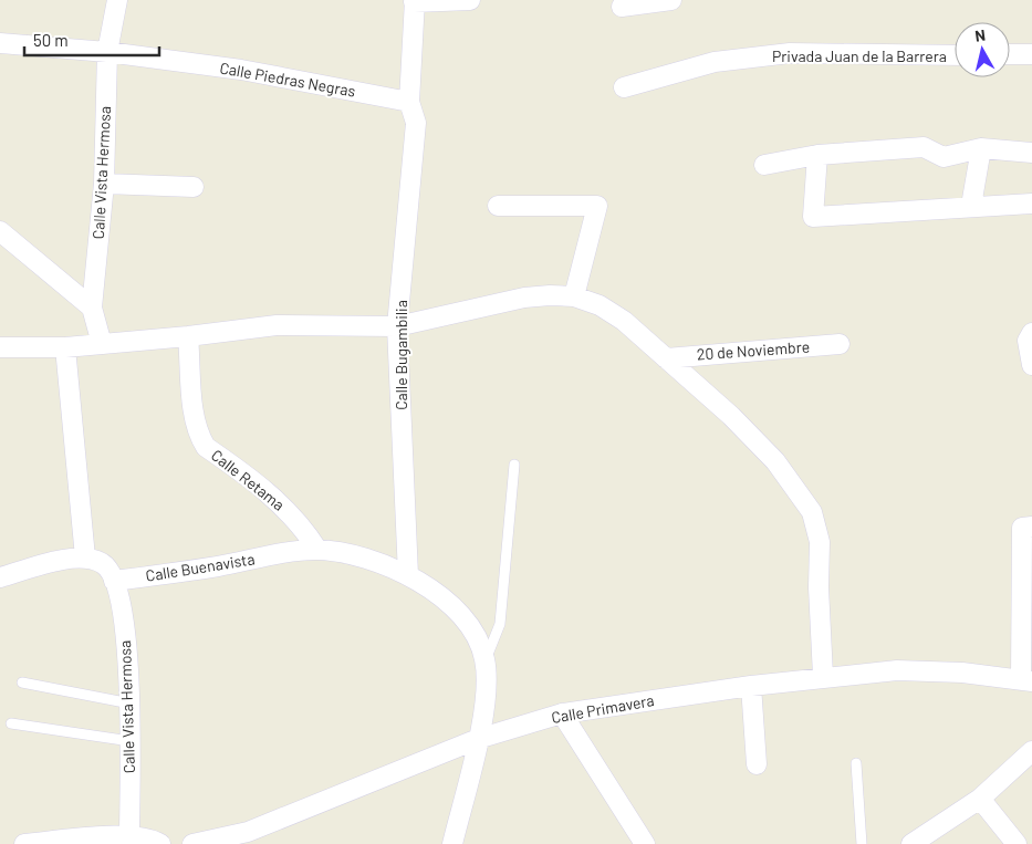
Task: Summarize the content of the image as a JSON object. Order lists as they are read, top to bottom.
{
  "streets": {
    "street": [
      "Privada Juan de la Barrera",
      "Calle Piedras Negras",
      "Calle Vista Hermosa",
      "20 de Noviembre",
      "Calle Bugambilia",
      "Calle Retama",
      "Calle Buenavista",
      "Calle Primavera"
    ]
  },
  "crossings": [
    ["Calle Piedras Negras", "Calle Vista Hermosa"],
    ["Calle Piedras Negras", "Calle Bugambilia"],
    ["Calle Vista Hermosa", "Calle Buenavista"],
    ["Calle Bugambilia", "Calle Buenavista"],
    ["Calle Retama", "Calle Buenavista"]
  ],
  "scale_bar": "50 m",
  "north": "top"
}
